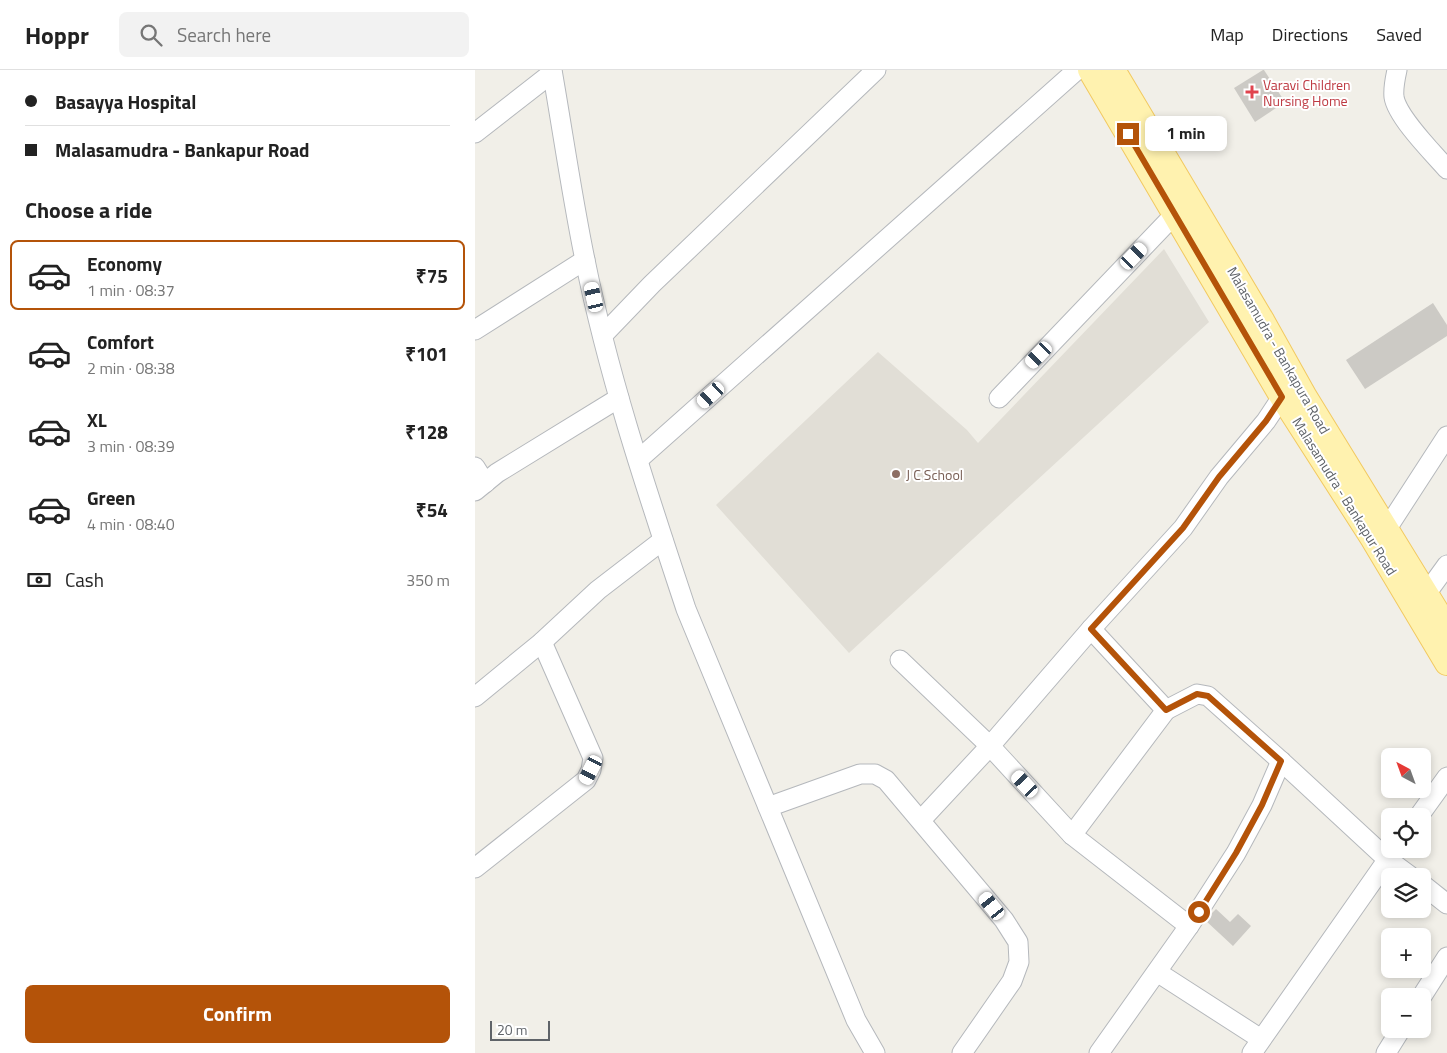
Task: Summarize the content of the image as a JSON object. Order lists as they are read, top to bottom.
{
  "streets": {
    "main road": ["Malasamudra - Bankapura Road", "Malasamudra - Bankapur Road"]
  },
  "places": {
    "health": ["Varavi Children Nursing Home"],
    "other": ["J C School"]
  },
  "scale_bar": "20 m",
  "north": "top left",
  "page": {
    "header": "Hoppr",
    "search": "Search here",
    "nav": ["Map", "Directions", "Saved"],
    "banner": ["Basayya Hospital", "Malasamudra - Bankapur Road"],
    "bubble": "1 min",
    "heading": "Choose a ride",
    "list": [
      {
        "name": "Economy",
        "note": "1 min · 08:37",
        "value": "₹75"
      },
      {
        "name": "Comfort",
        "note": "2 min · 08:38",
        "value": "₹101"
      },
      {
        "name": "XL",
        "note": "3 min · 08:39",
        "value": "₹128"
      },
      {
        "name": "Green",
        "note": "4 min · 08:40",
        "value": "₹54"
      }
    ],
    "pay": ["Cash", "350 m"],
    "map_buttons": ["+", "−"],
    "buttons": "Confirm",
    "scale": "20 m"
  }
}
